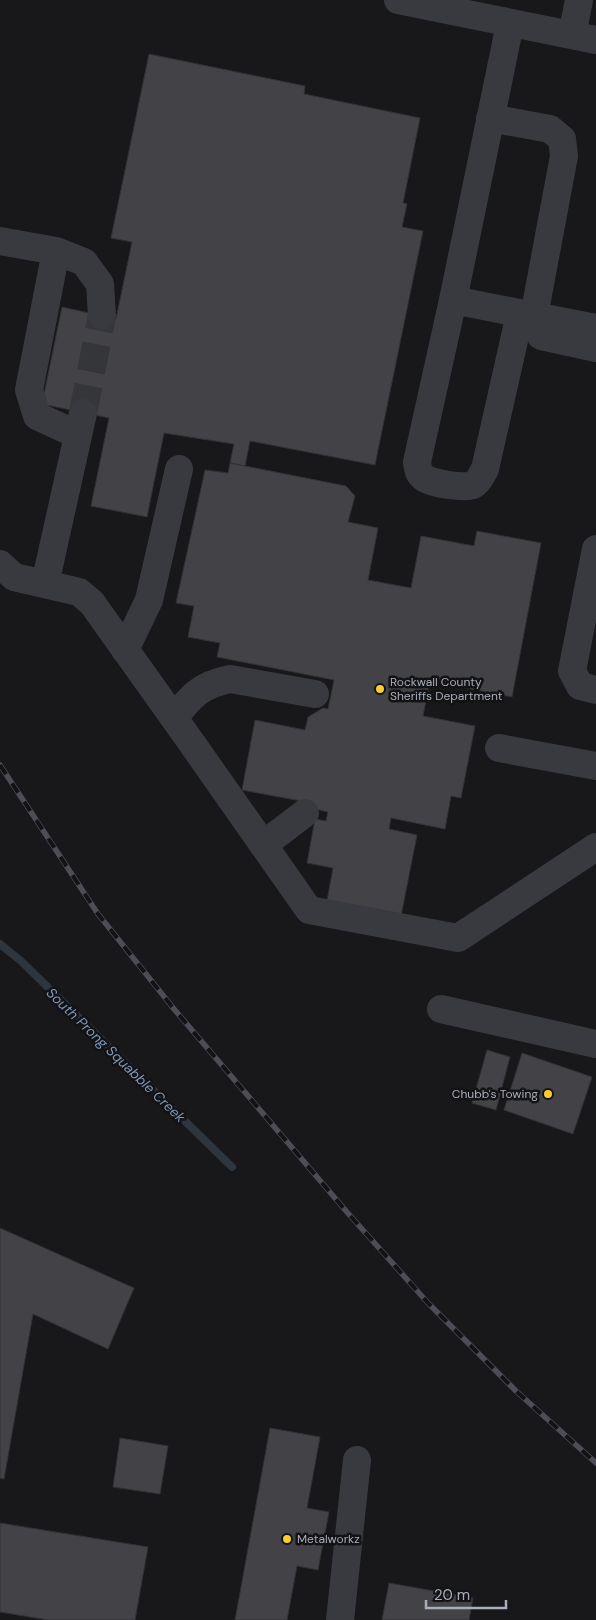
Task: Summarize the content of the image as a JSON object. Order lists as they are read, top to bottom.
{
  "water": ["South Prong Squabble Creek"],
  "places": ["Rockwall County Sheriffs Department", "Chubb's Towing", "Metalworkz"],
  "scale_bar": "20 m"
}
